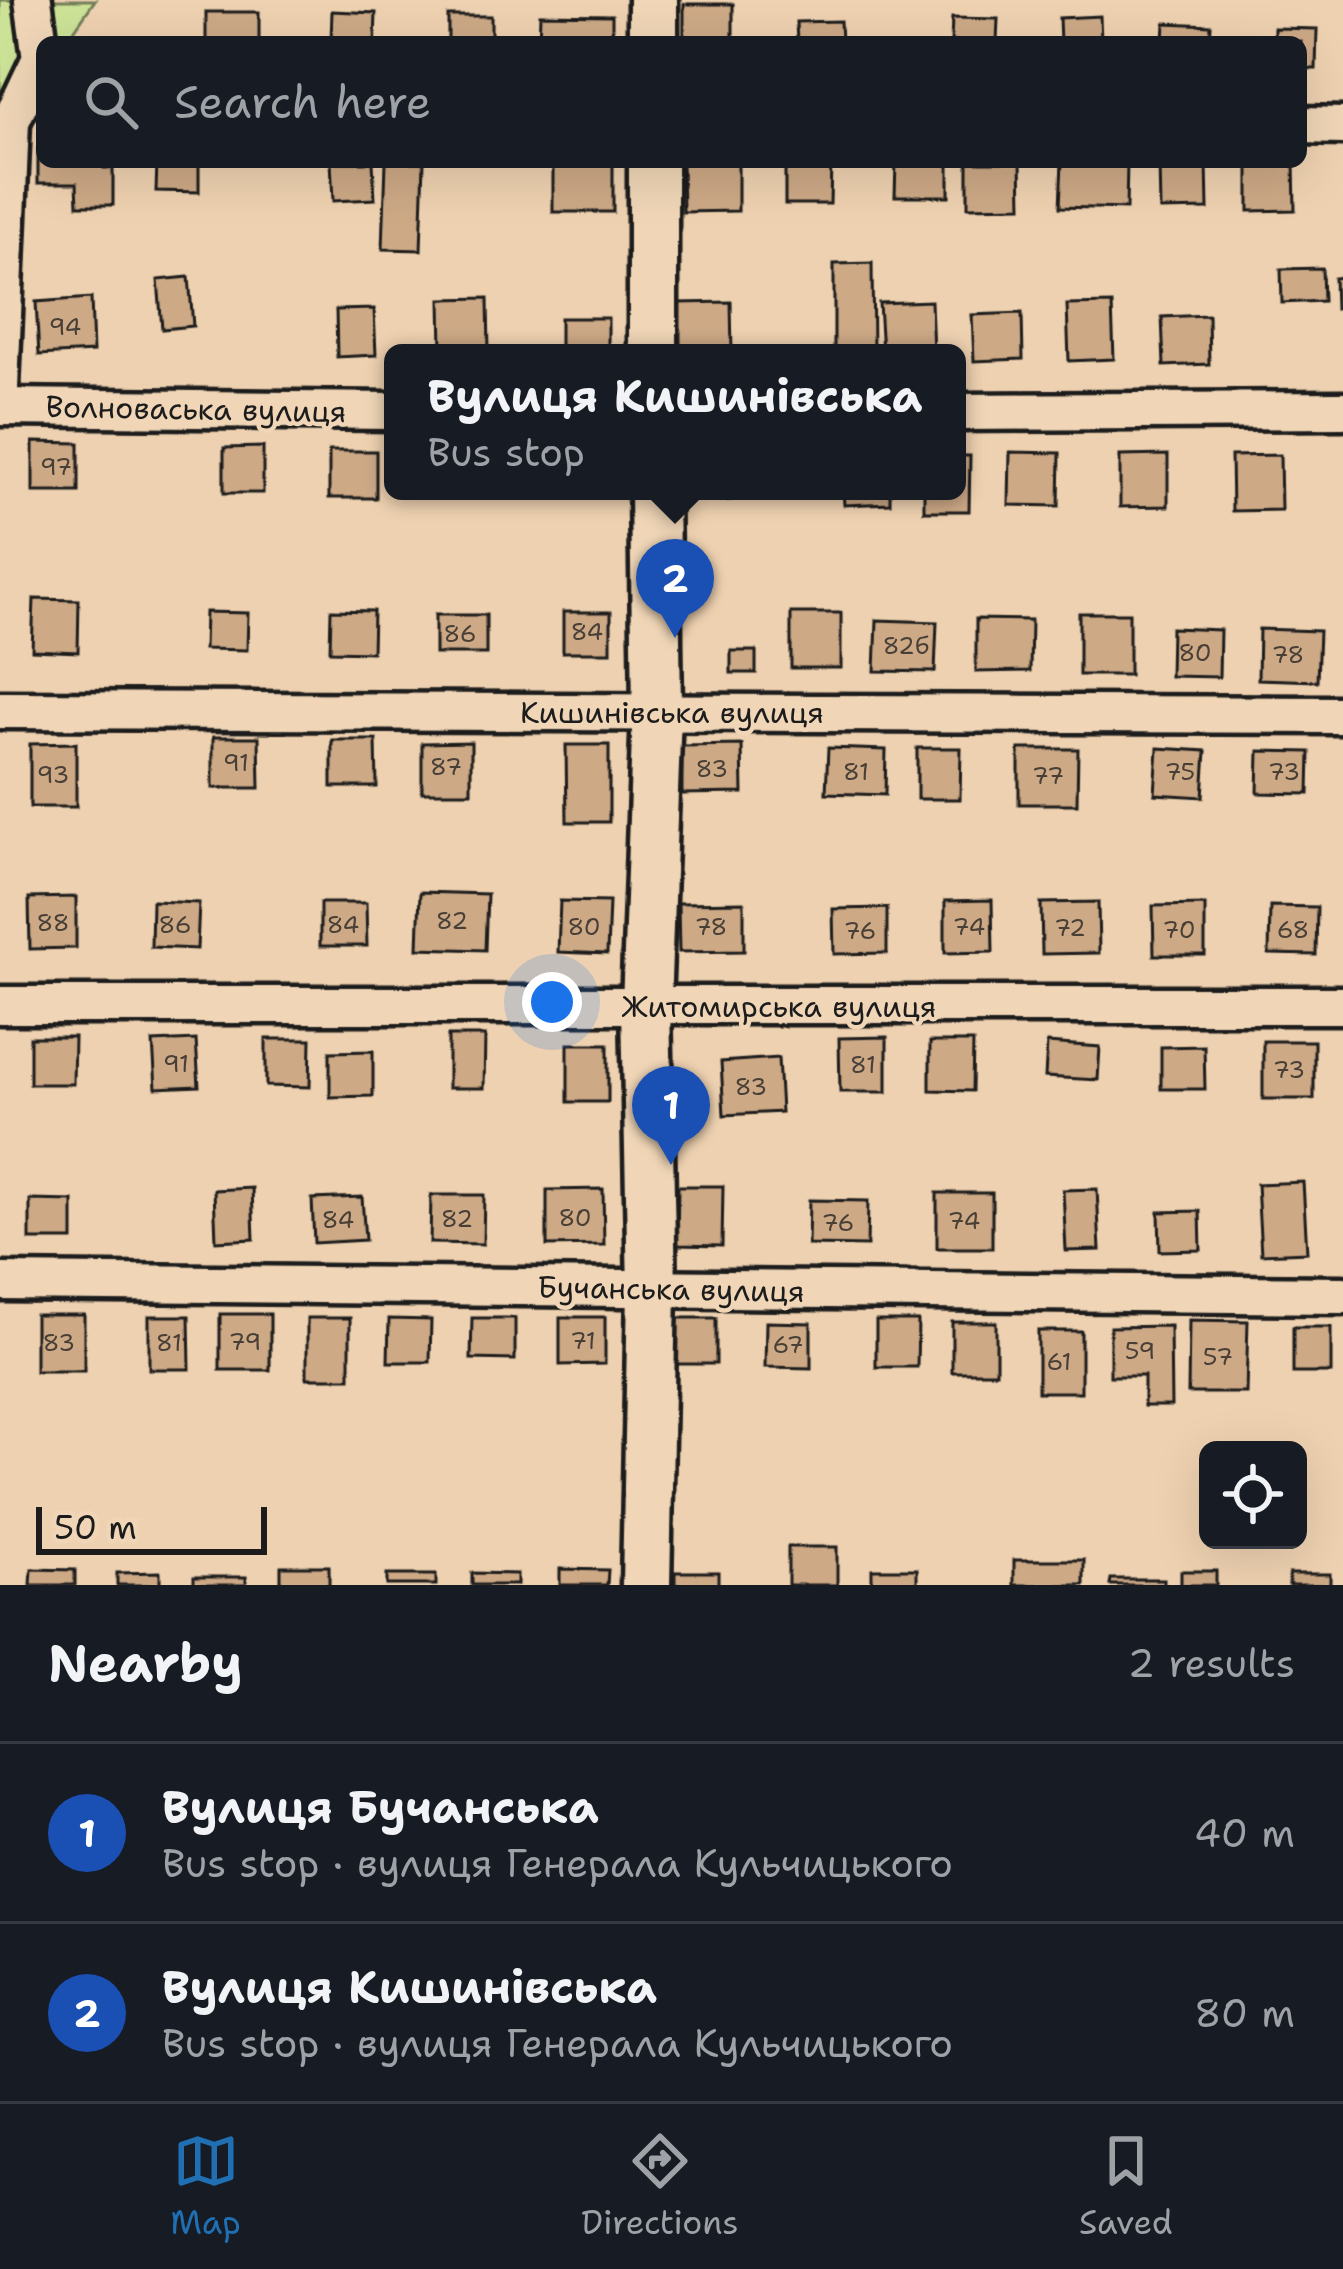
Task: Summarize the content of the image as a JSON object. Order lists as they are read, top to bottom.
{
  "streets": {
    "street": [
      "Волноваська вулиця",
      "Кишинівська вулиця",
      "Житомирська вулиця",
      "Бучанська вулиця"
    ]
  },
  "house_numbers": [
    "94",
    "97",
    "84",
    "86",
    "82б",
    "80",
    "78",
    "91",
    "87",
    "83",
    "81",
    "75",
    "73",
    "93",
    "77",
    "82",
    "88",
    "86",
    "84",
    "80",
    "78",
    "74",
    "72",
    "70",
    "68",
    "76",
    "91",
    "81",
    "73",
    "83",
    "80",
    "82",
    "84",
    "74",
    "76",
    "71",
    "79",
    "83",
    "81",
    "67",
    "59",
    "57",
    "61"
  ],
  "scale_bar": "50 m",
  "page": {
    "search": "Search here",
    "popup": ["Вулиця Кишинівська", "Bus stop"],
    "pins": ["2", "1"],
    "scale": "50 m",
    "heading": ["Nearby", "2 results"],
    "list": [
      {
        "mark": "1",
        "name": "Вулиця Бучанська",
        "note": "Bus stop · вулиця Генерала Кульчицького",
        "value": "40 m"
      },
      {
        "mark": "2",
        "name": "Вулиця Кишинівська",
        "note": "Bus stop · вулиця Генерала Кульчицького",
        "value": "80 m"
      }
    ],
    "nav": ["Map", "Directions", "Saved"]
  }
}
